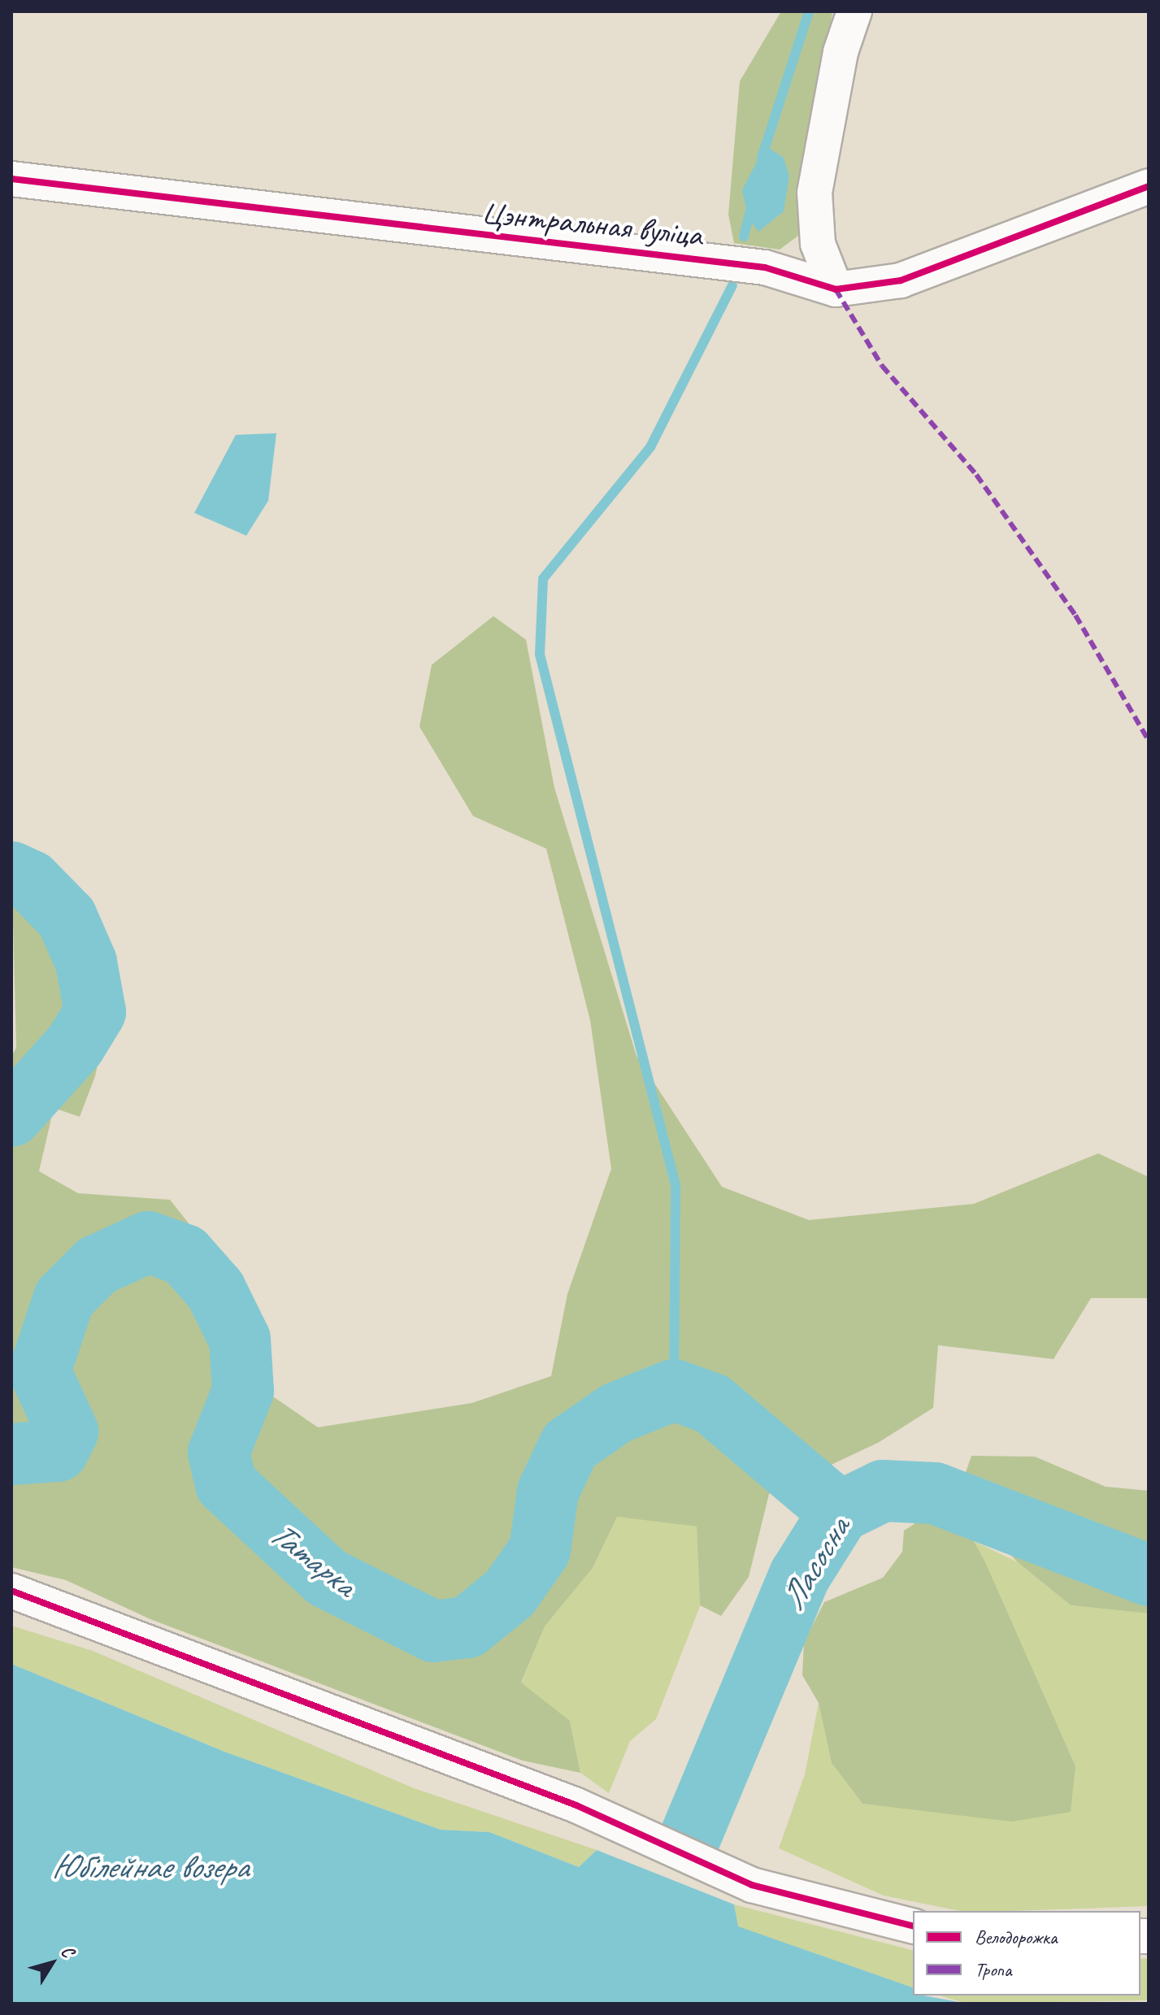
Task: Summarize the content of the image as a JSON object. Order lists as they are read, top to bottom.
{
  "streets": {
    "street": ["Цэнтральная вуліца"]
  },
  "water": ["Татарка", "Ласосна", "Юбілейнае возера"],
  "legend": ["Велодорожка", "Тропа"],
  "north": "top right"
}
